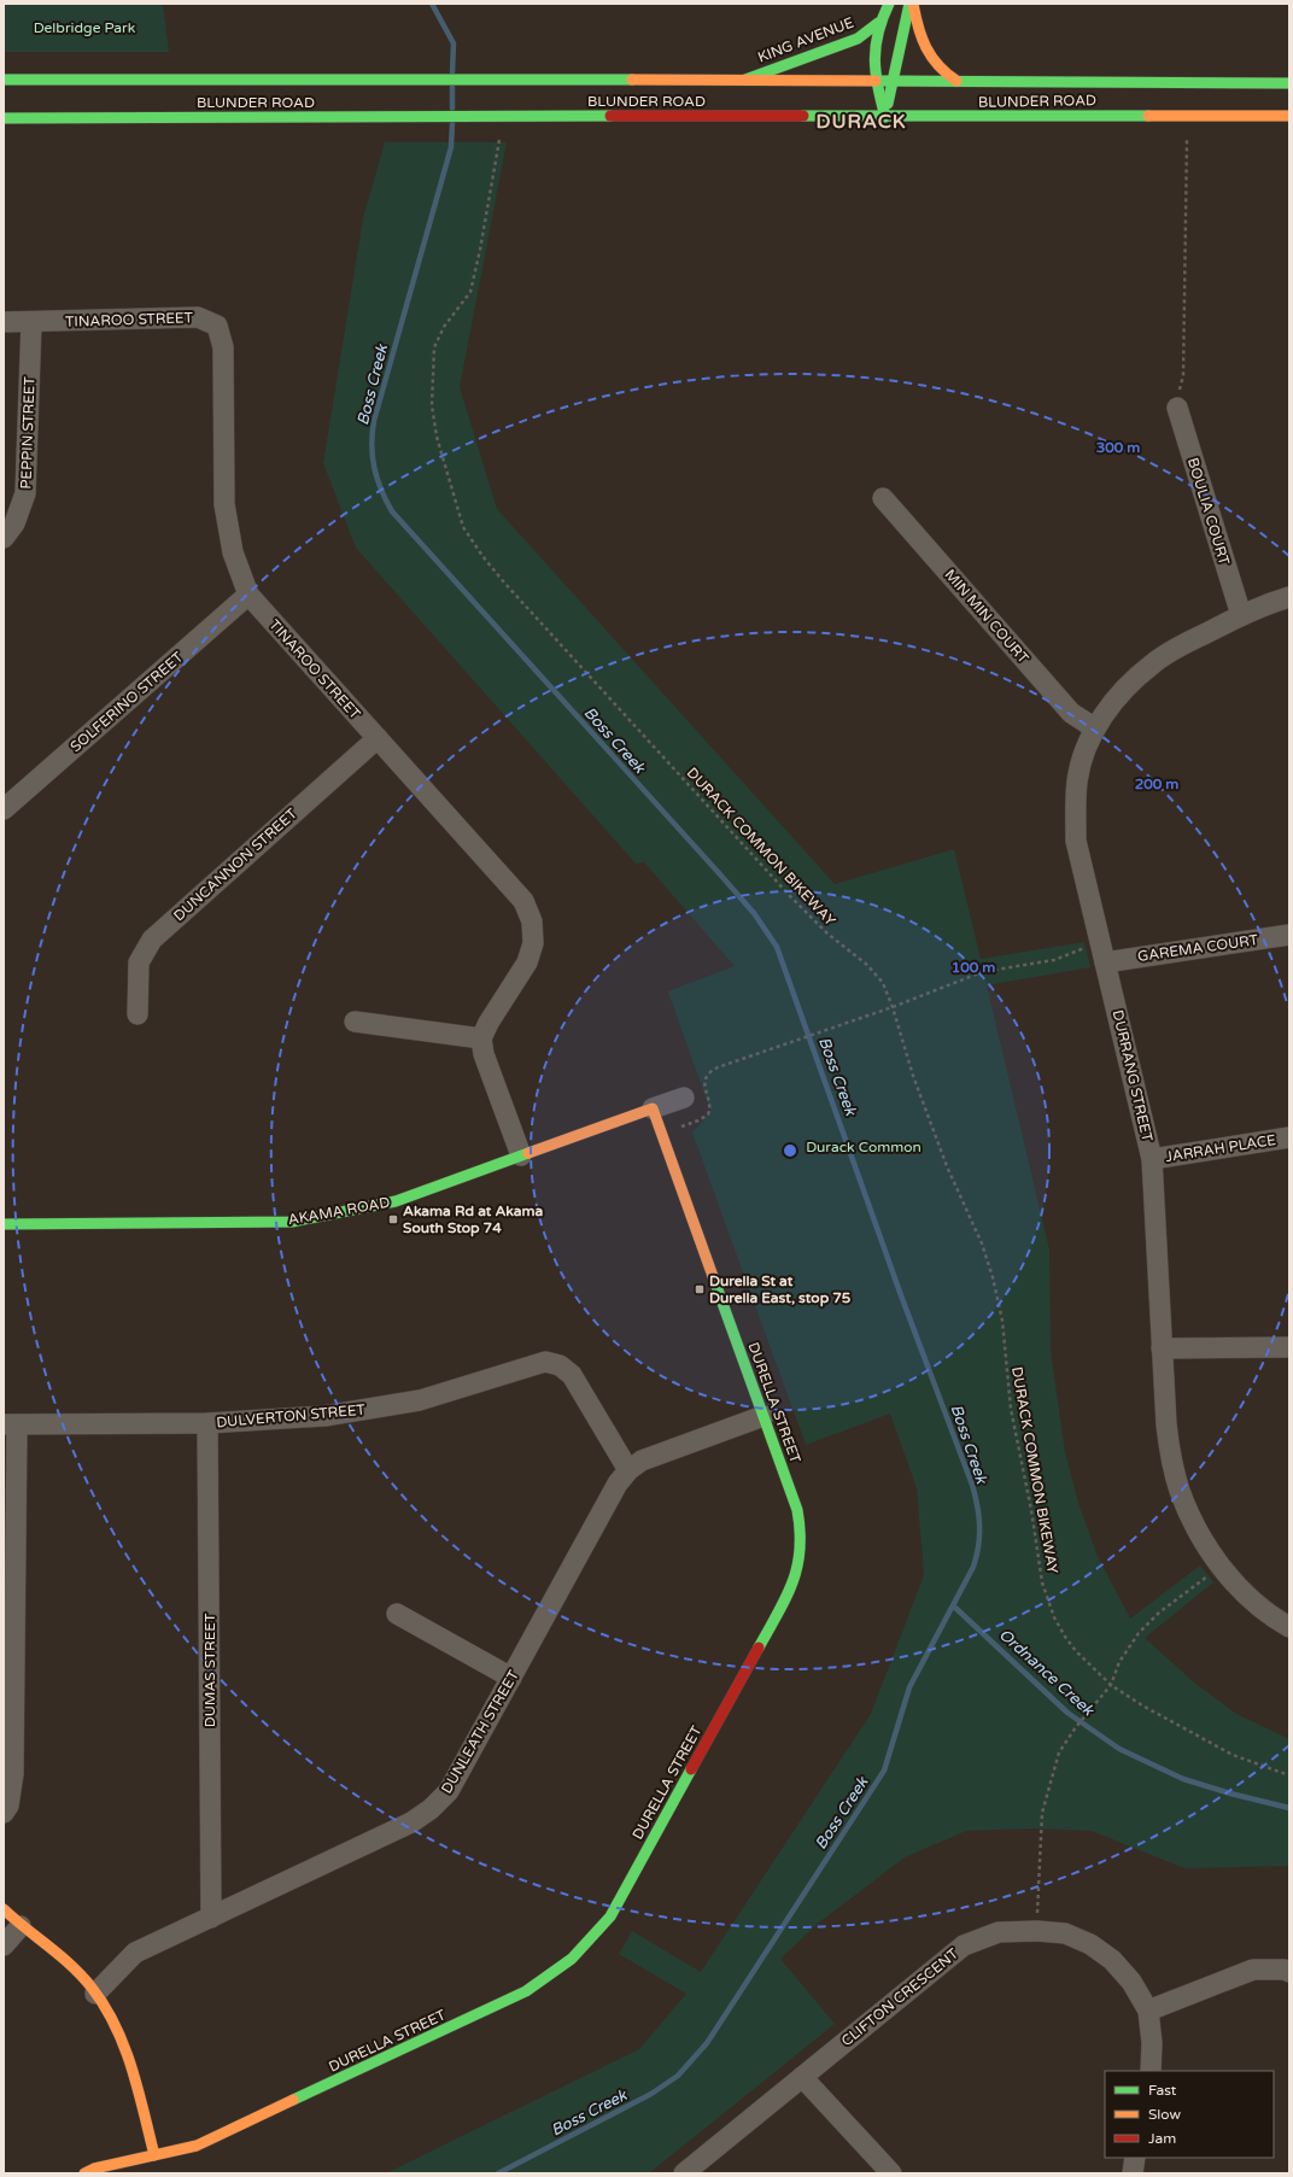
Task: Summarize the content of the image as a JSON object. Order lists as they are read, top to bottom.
{
  "streets": {
    "street": [
      "KING AVENUE",
      "BLUNDER ROAD",
      "TINAROO STREET",
      "PEPPIN STREET",
      "BOULIA COURT",
      "MIN MIN COURT",
      "SOLFERINO STREET",
      "DUNCANNON STREET",
      "GAREMA COURT",
      "DURRANG STREET",
      "JARRAH PLACE",
      "AKAMA ROAD",
      "DURELLA STREET",
      "DULVERTON STREET",
      "DUMAS STREET",
      "DUNLEATH STREET",
      "CLIFTON CRESCENT"
    ],
    "path": ["DURACK COMMON BIKEWAY"]
  },
  "crossings": [
    ["KING AVENUE", "BLUNDER ROAD"],
    ["TINAROO STREET", "PEPPIN STREET"],
    ["TINAROO STREET", "SOLFERINO STREET"],
    ["TINAROO STREET", "DUNCANNON STREET"],
    ["BOULIA COURT", "DURRANG STREET"],
    ["MIN MIN COURT", "DURRANG STREET"],
    ["GAREMA COURT", "DURRANG STREET"],
    ["DURRANG STREET", "JARRAH PLACE"],
    ["AKAMA ROAD", "DURELLA STREET"],
    ["DURELLA STREET", "DUNLEATH STREET"],
    ["DULVERTON STREET", "DUMAS STREET"],
    ["DULVERTON STREET", "DUNLEATH STREET"],
    ["DUMAS STREET", "DUNLEATH STREET"]
  ],
  "districts": ["DURACK"],
  "water": ["Boss Creek", "Ordnance Creek"],
  "parks": ["Delbridge Park", "Durack Common"],
  "places": {
    "transit": ["Akama Rd at Akama South Stop 74", "Durella St at Durella East, stop 75"]
  },
  "legend": ["Fast", "Slow", "Jam"],
  "rings": ["300 m", "200 m", "100 m"]
}
